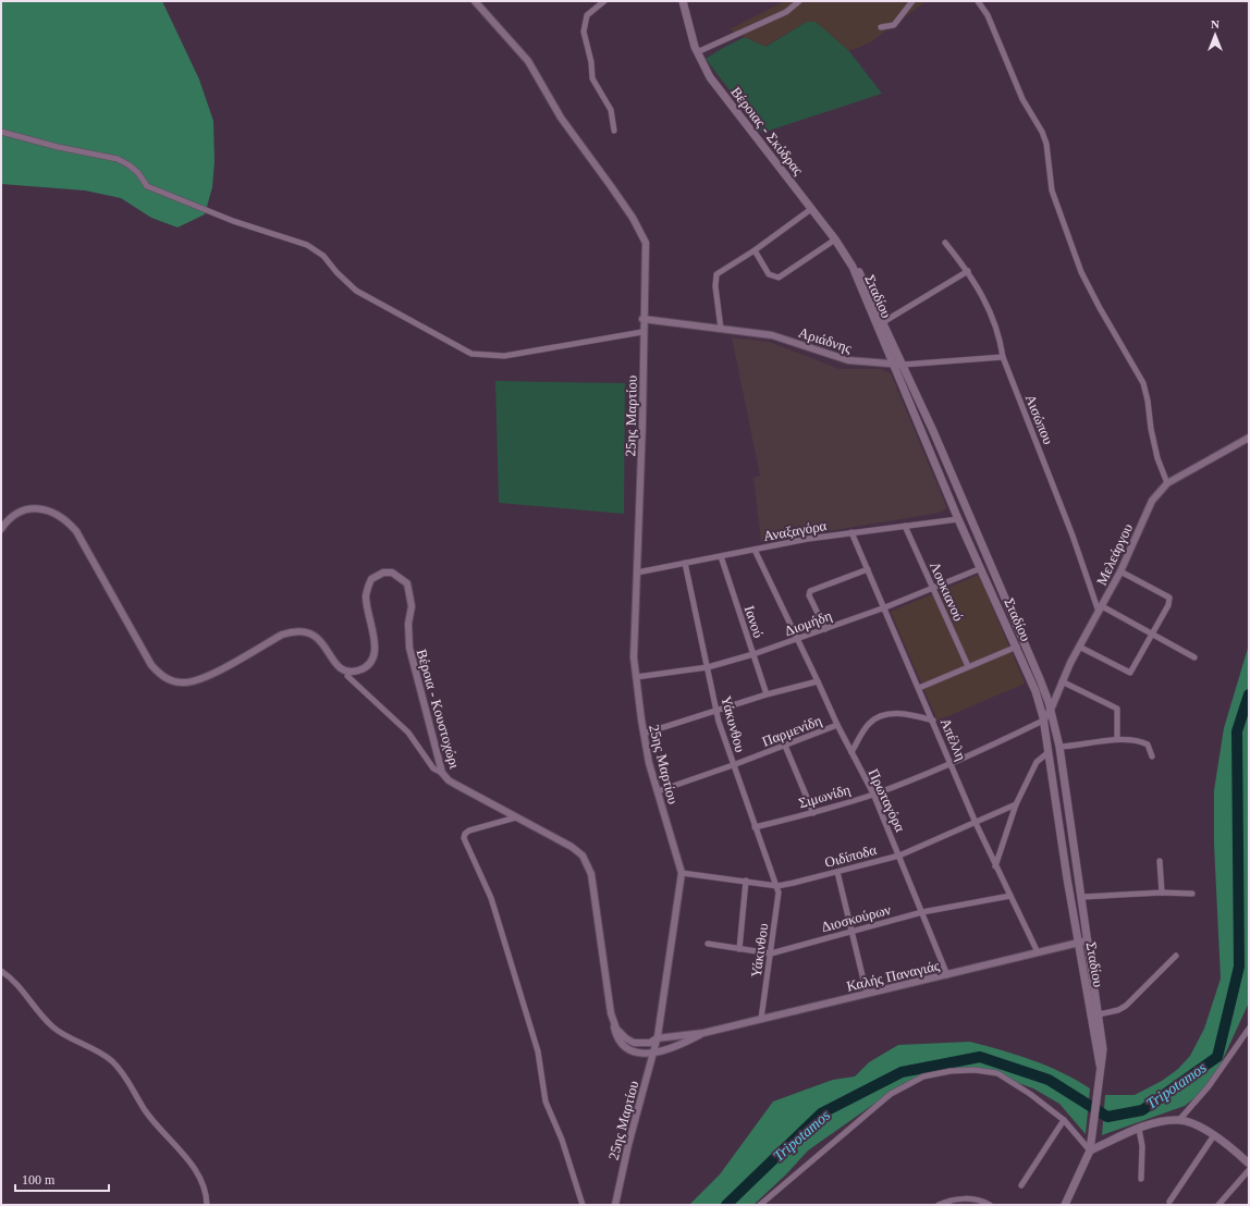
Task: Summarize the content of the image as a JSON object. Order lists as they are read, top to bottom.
{
  "streets": {
    "main road": ["Βέροιας - Σκύδρας", "Σταδίου"],
    "street": [
      "Αριάδνης",
      "25ης Μαρτίου",
      "Αισώπου",
      "Αναξαγόρα",
      "Μελεάργου",
      "Λουκιανού",
      "Ιανού",
      "Διομήδη",
      "Βέροια - Κουστοχώρι",
      "Υάκυνθου",
      "Παρμενίδη",
      "Απέλλη",
      "Σιμωνίδη",
      "Πρωταγόρα",
      "Οιδίποδα",
      "Διοσκούρων",
      "Υάκινθου",
      "Καλής Παναγιάς"
    ]
  },
  "crossings": [
    ["Βέροιας - Σκύδρας", "Σταδίου"],
    ["Σταδίου", "Αριάδνης"],
    ["Σταδίου", "Αναξαγόρα"],
    ["Σταδίου", "Μελεάργου"],
    ["Σταδίου", "Διομήδη"],
    ["Σταδίου", "Σιμωνίδη"],
    ["Σταδίου", "Καλής Παναγιάς"],
    ["Αριάδνης", "25ης Μαρτίου"],
    ["Αριάδνης", "Αισώπου"],
    ["25ης Μαρτίου", "Αναξαγόρα"],
    ["25ης Μαρτίου", "Διομήδη"],
    ["25ης Μαρτίου", "Βέροια - Κουστοχώρι"],
    ["25ης Μαρτίου", "Παρμενίδη"],
    ["25ης Μαρτίου", "Οιδίποδα"],
    ["25ης Μαρτίου", "Καλής Παναγιάς"],
    ["Αισώπου", "Μελεάργου"],
    ["Αναξαγόρα", "Λουκιανού"],
    ["Αναξαγόρα", "Ιανού"],
    ["Αναξαγόρα", "Υάκυνθου"],
    ["Αναξαγόρα", "Απέλλη"],
    ["Αναξαγόρα", "Πρωταγόρα"],
    ["Μελεάργου", "Σιμωνίδη"],
    ["Λουκιανού", "Διομήδη"],
    ["Ιανού", "Διομήδη"],
    ["Διομήδη", "Υάκυνθου"],
    ["Διομήδη", "Απέλλη"],
    ["Διομήδη", "Πρωταγόρα"],
    ["Βέροια - Κουστοχώρι", "Καλής Παναγιάς"],
    ["Υάκυνθου", "Παρμενίδη"],
    ["Υάκυνθου", "Σιμωνίδη"],
    ["Υάκυνθου", "Οιδίποδα"],
    ["Υάκυνθου", "Υάκινθου"],
    ["Παρμενίδη", "Πρωταγόρα"],
    ["Απέλλη", "Σιμωνίδη"],
    ["Απέλλη", "Οιδίποδα"],
    ["Απέλλη", "Διοσκούρων"],
    ["Απέλλη", "Καλής Παναγιάς"],
    ["Σιμωνίδη", "Πρωταγόρα"],
    ["Πρωταγόρα", "Οιδίποδα"],
    ["Πρωταγόρα", "Διοσκούρων"],
    ["Πρωταγόρα", "Καλής Παναγιάς"],
    ["Οιδίποδα", "Υάκινθου"],
    ["Διοσκούρων", "Υάκινθου"],
    ["Υάκινθου", "Καλής Παναγιάς"]
  ],
  "water": ["Tripotamos"],
  "scale_bar": "100 m",
  "north": "top"
}
